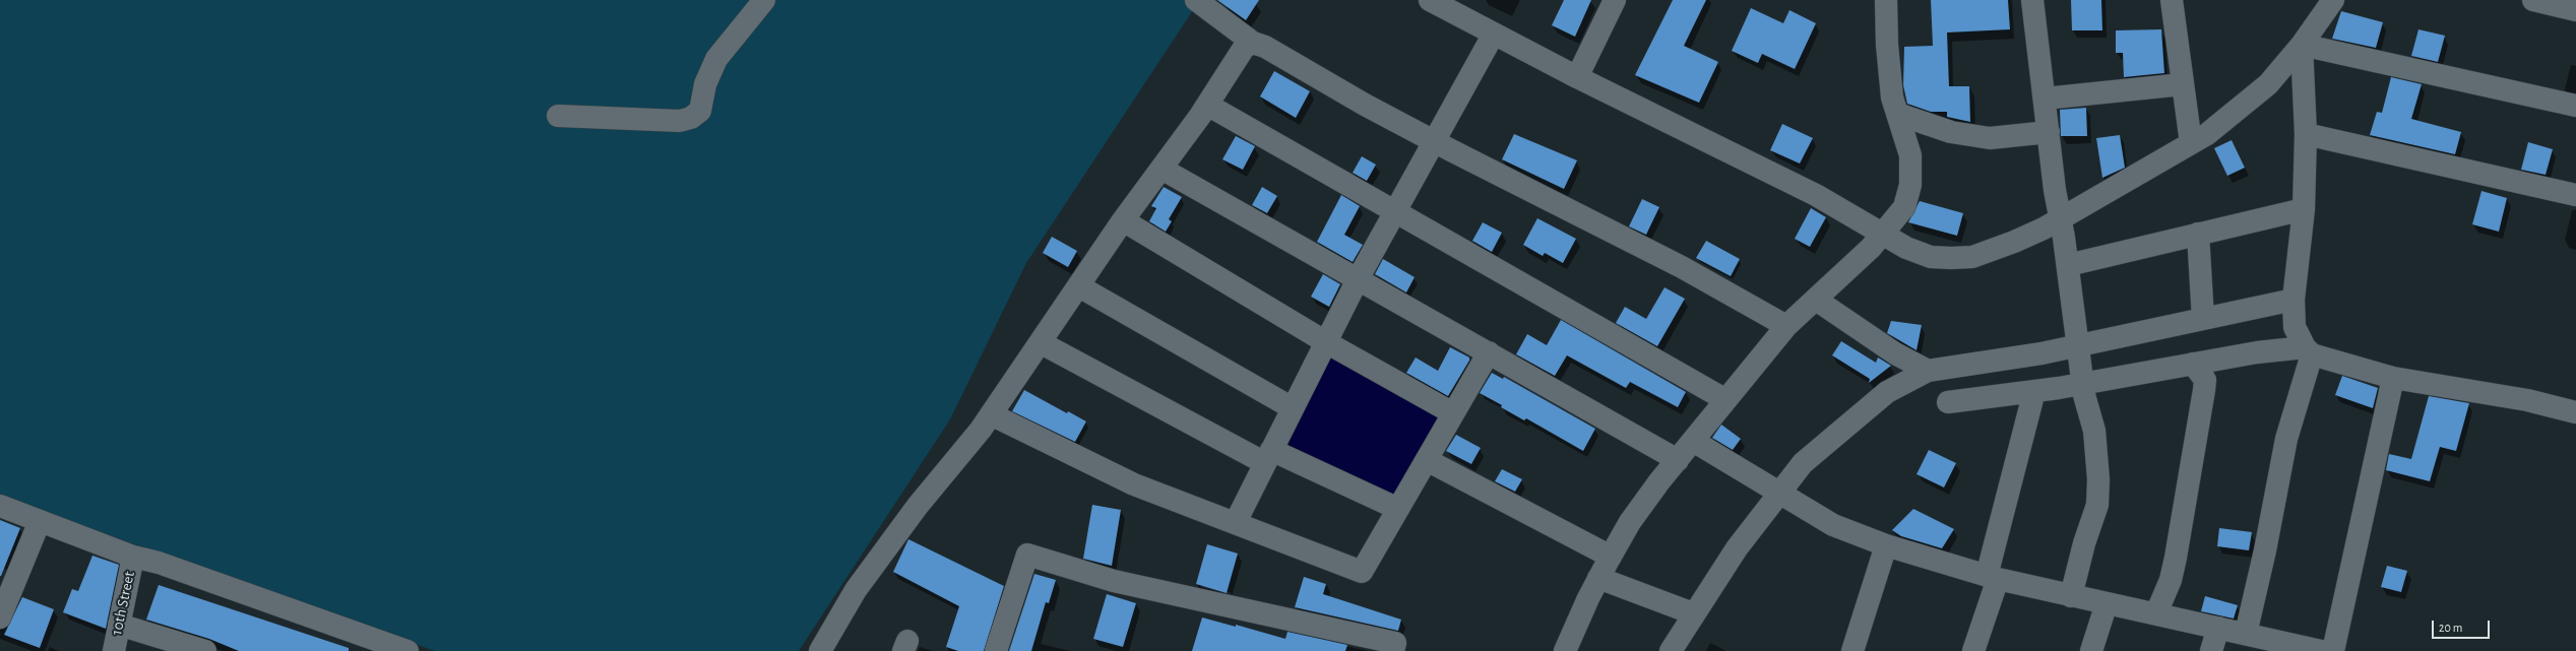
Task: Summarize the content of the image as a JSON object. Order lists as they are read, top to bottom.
{
  "streets": {
    "street": ["10th Street"]
  },
  "scale_bar": "20 m"
}
